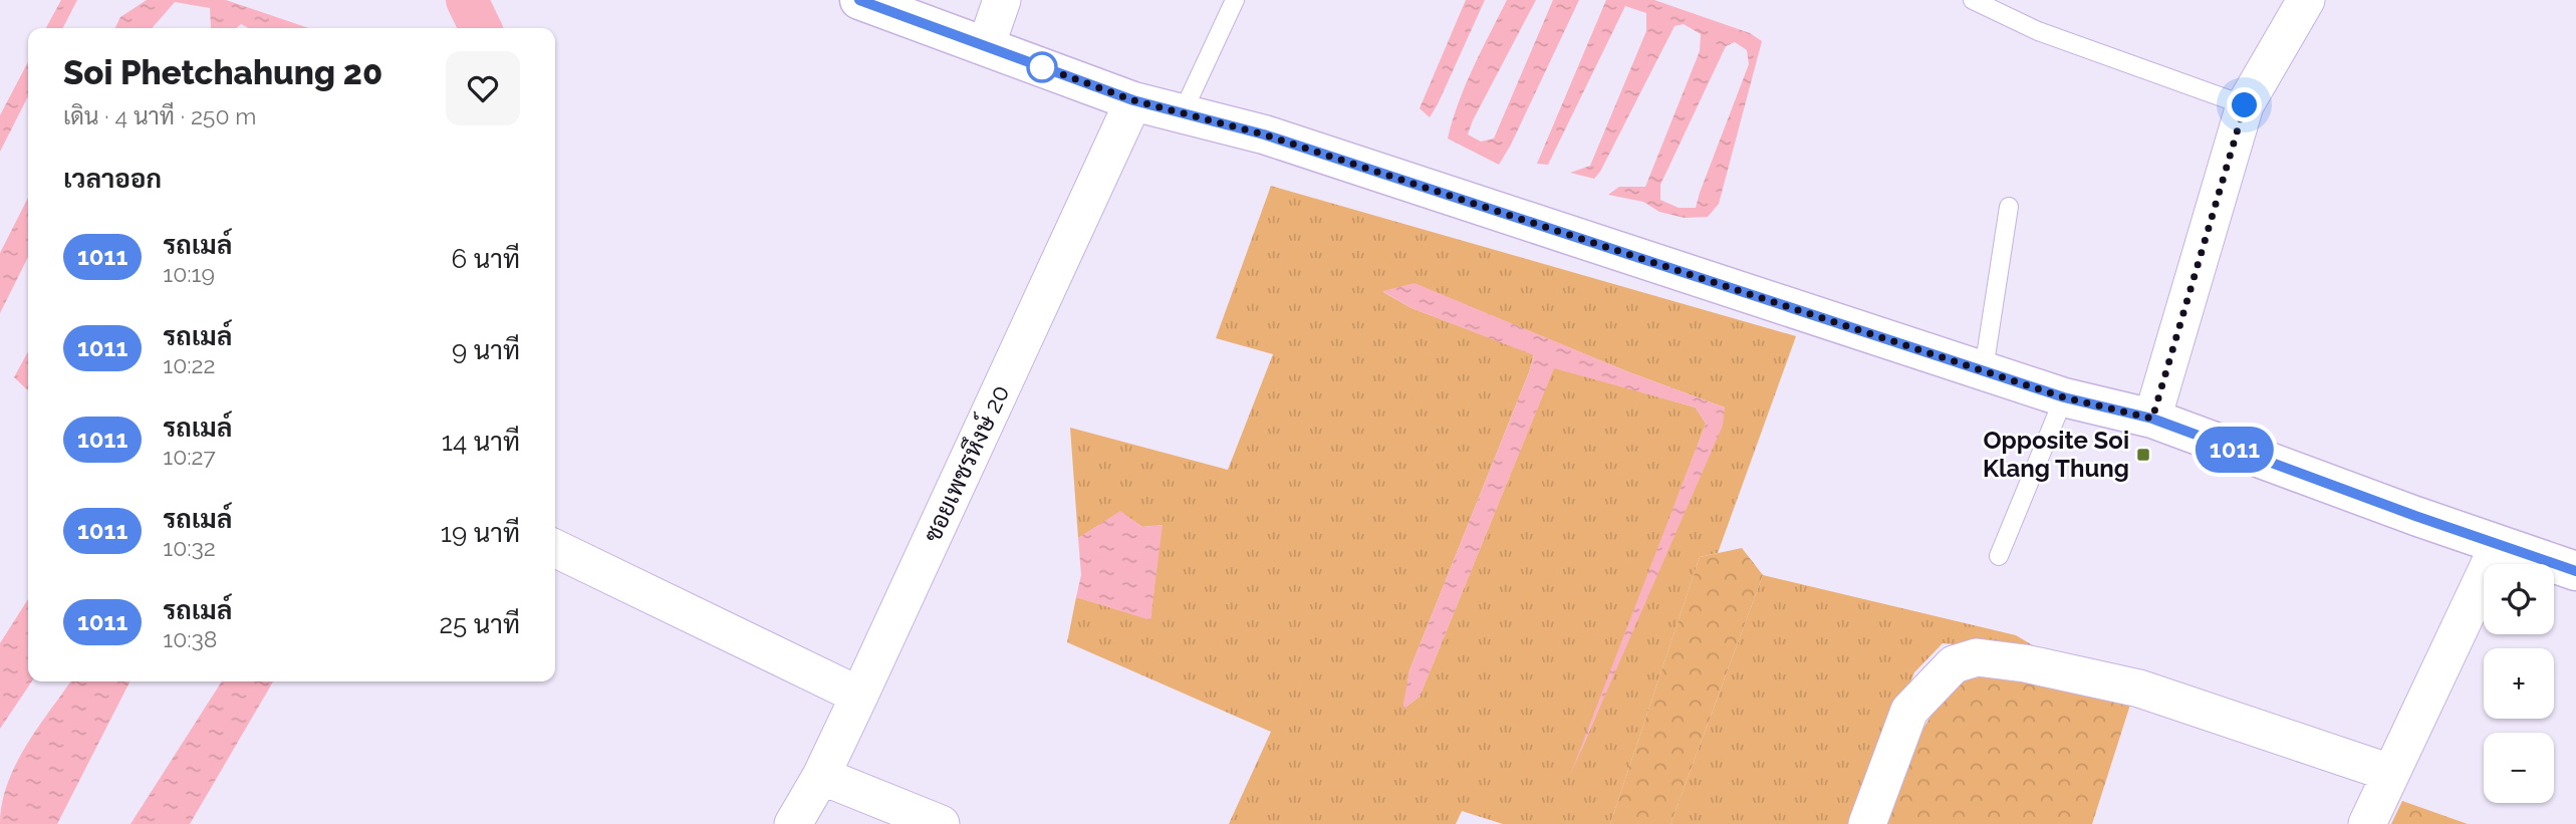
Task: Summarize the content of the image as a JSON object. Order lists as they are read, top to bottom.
{
  "streets": {
    "street": ["ซอยเพชรหึงษ์ 20"]
  },
  "places": {
    "transit": ["Opposite Soi Klang Thung"]
  },
  "lines": ["bus line 1011"],
  "page": {
    "on_map": "1011",
    "heading": [
      ["Soi Phetchahung 20", "เดิน · 4 นาที · 250 m"],
      "เวลาออก"
    ],
    "list": [
      {
        "mark": "1011",
        "name": "รถเมล์",
        "note": "10:19",
        "value": "6 นาที"
      },
      {
        "mark": "1011",
        "name": "รถเมล์",
        "note": "10:22",
        "value": "9 นาที"
      },
      {
        "mark": "1011",
        "name": "รถเมล์",
        "note": "10:27",
        "value": "14 นาที"
      },
      {
        "mark": "1011",
        "name": "รถเมล์",
        "note": "10:32",
        "value": "19 นาที"
      },
      {
        "mark": "1011",
        "name": "รถเมล์",
        "note": "10:38",
        "value": "25 นาที"
      }
    ],
    "map_buttons": ["+", "−"]
  }
}
